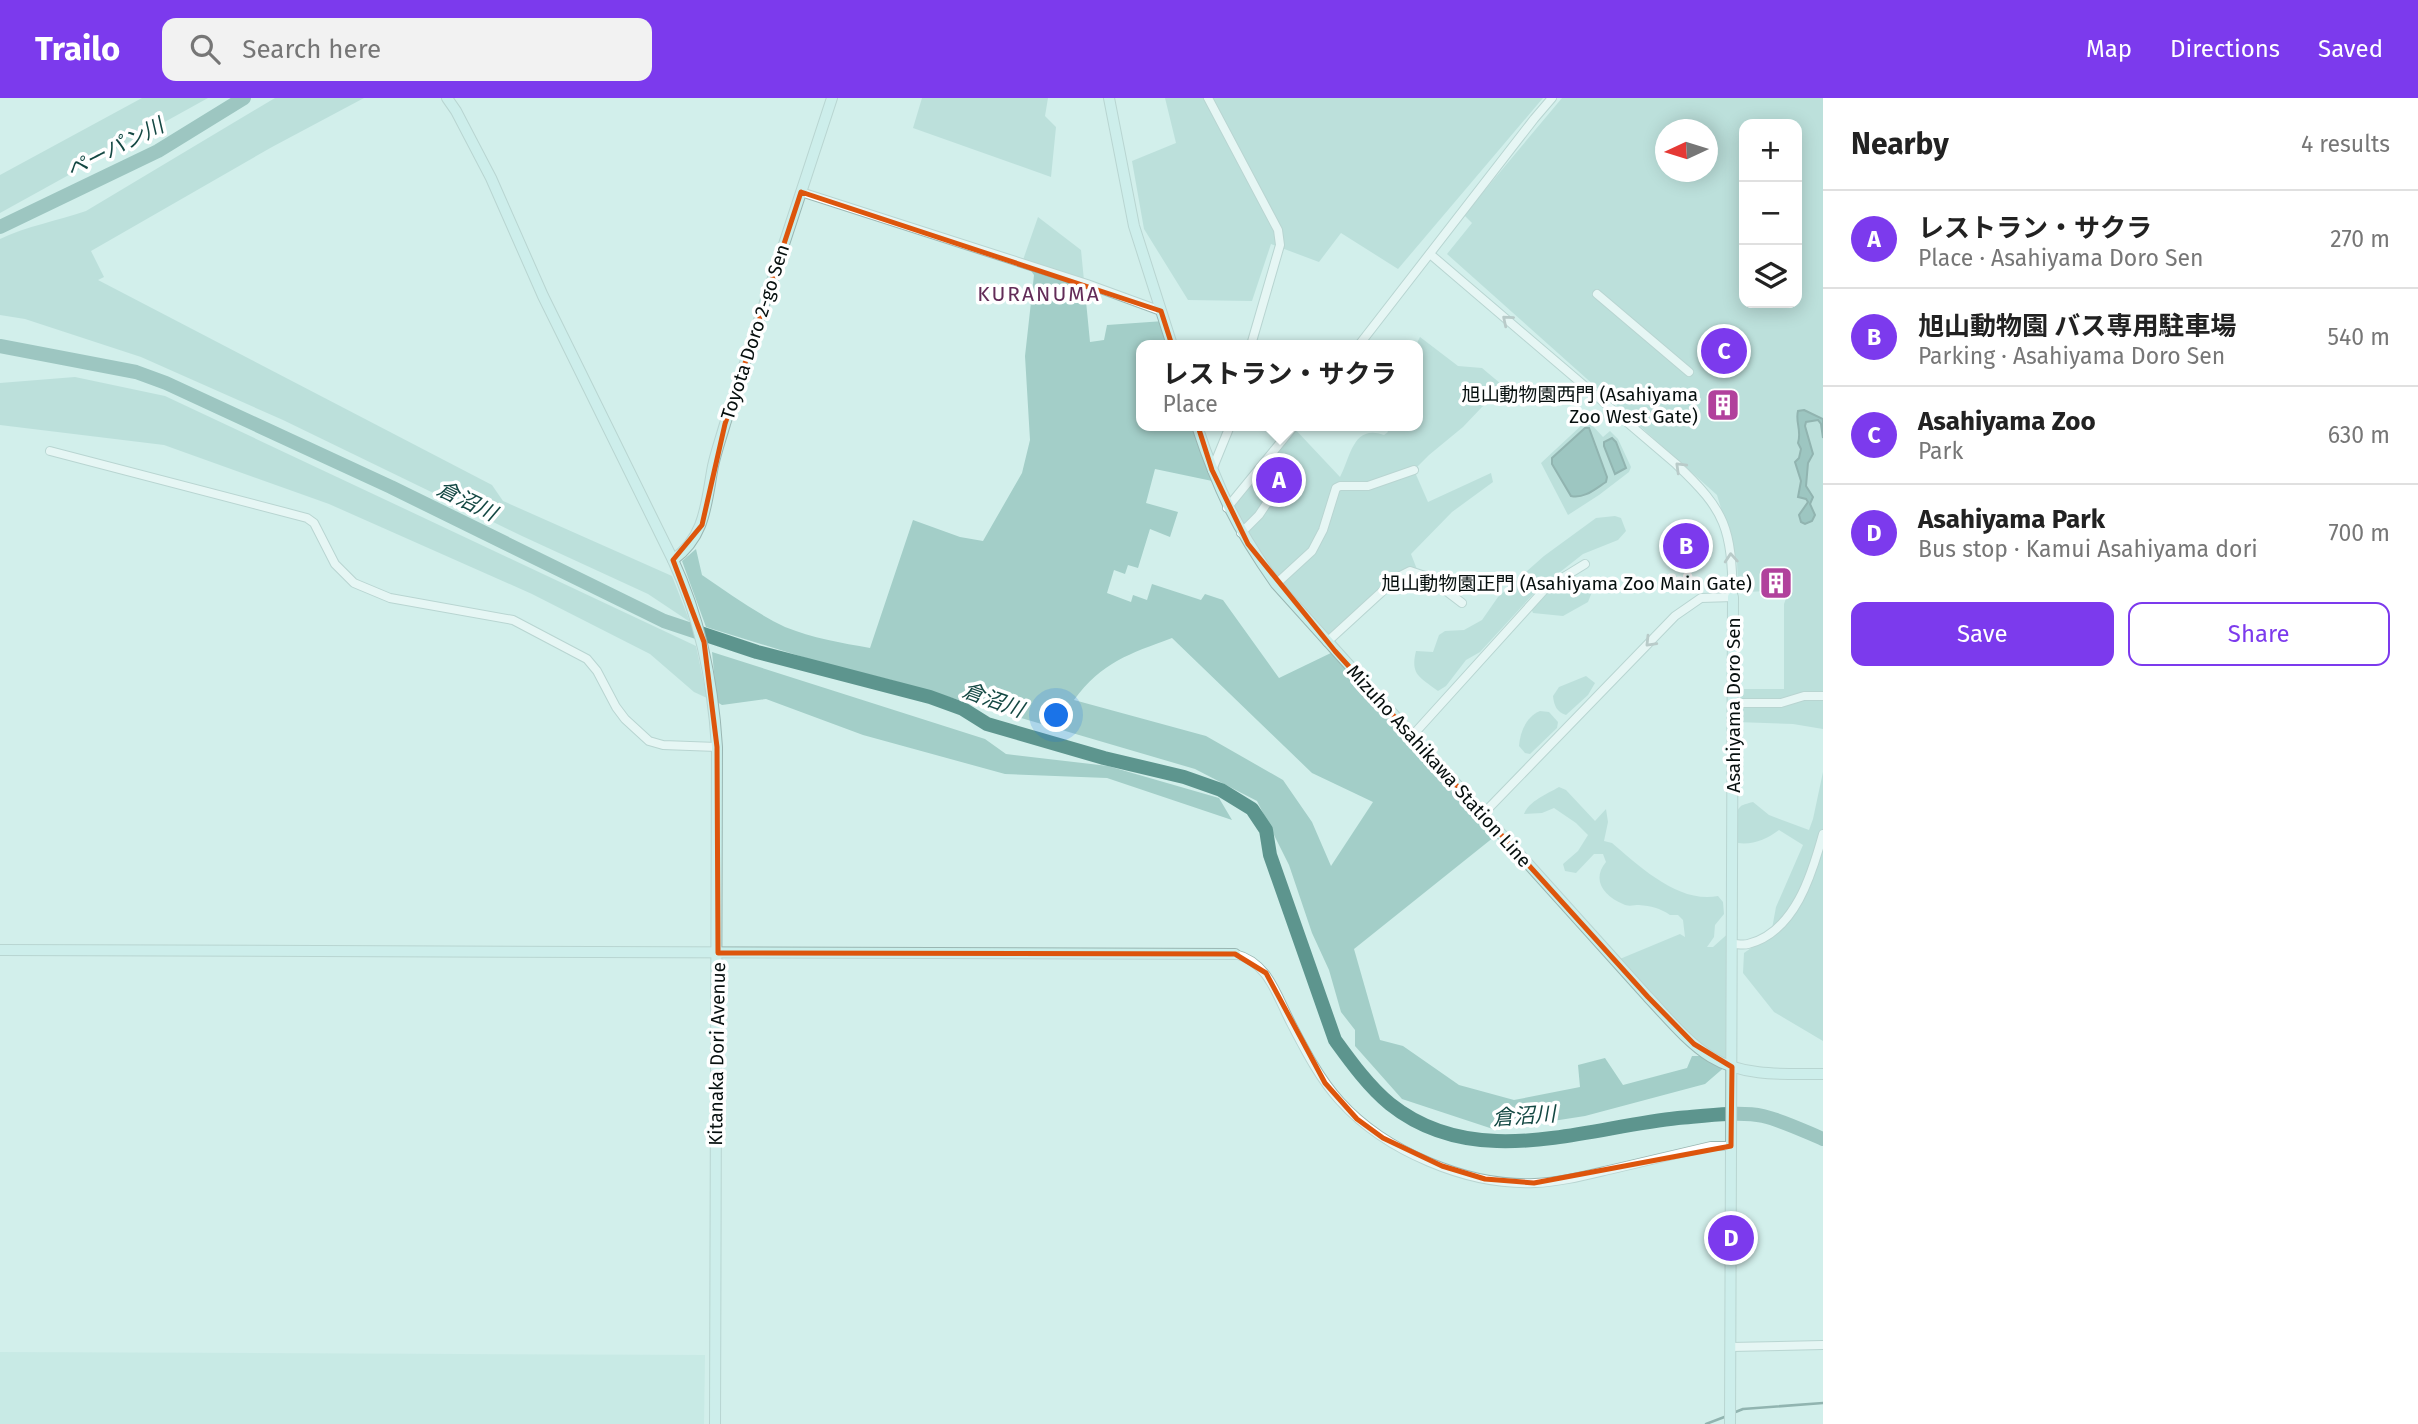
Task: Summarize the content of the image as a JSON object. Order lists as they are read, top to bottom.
{
  "streets": {
    "street": [
      "Toyota Doro 2-go Sen",
      "Asahiyama Doro Sen",
      "Mizuho Asahikawa Station Line",
      "Kitanaka Dori Avenue"
    ]
  },
  "crossings": [
    ["Toyota Doro 2-go Sen", "Kitanaka Dori Avenue"],
    ["Asahiyama Doro Sen", "Mizuho Asahikawa Station Line"]
  ],
  "one_way": ["Asahiyama Doro Sen"],
  "districts": ["KURANUMA"],
  "water": ["ペーパン川", "倉沼川"],
  "places": {
    "building": ["旭山動物園西門 (Asahiyama Zoo West Gate)", "旭山動物園正門 (Asahiyama Zoo Main Gate)"]
  },
  "north": "left",
  "page": {
    "header": "Trailo",
    "search": "Search here",
    "nav": ["Map", "Directions", "Saved"],
    "heading": ["Nearby", "4 results"],
    "map_buttons": ["+", "−"],
    "list": [
      {
        "mark": "A",
        "name": "レストラン・サクラ",
        "note": "Place · Asahiyama Doro Sen",
        "value": "270 m"
      },
      {
        "mark": "B",
        "name": "旭山動物園 バス専用駐車場",
        "note": "Parking · Asahiyama Doro Sen",
        "value": "540 m"
      },
      {
        "mark": "C",
        "name": "Asahiyama Zoo",
        "note": "Park",
        "value": "630 m"
      },
      {
        "mark": "D",
        "name": "Asahiyama Park",
        "note": "Bus stop · Kamui Asahiyama dori",
        "value": "700 m"
      }
    ],
    "pins": [
      "C",
      "A",
      "B",
      "D"
    ],
    "popup": ["レストラン・サクラ", "Place"],
    "buttons": ["Save", "Share"]
  }
}
